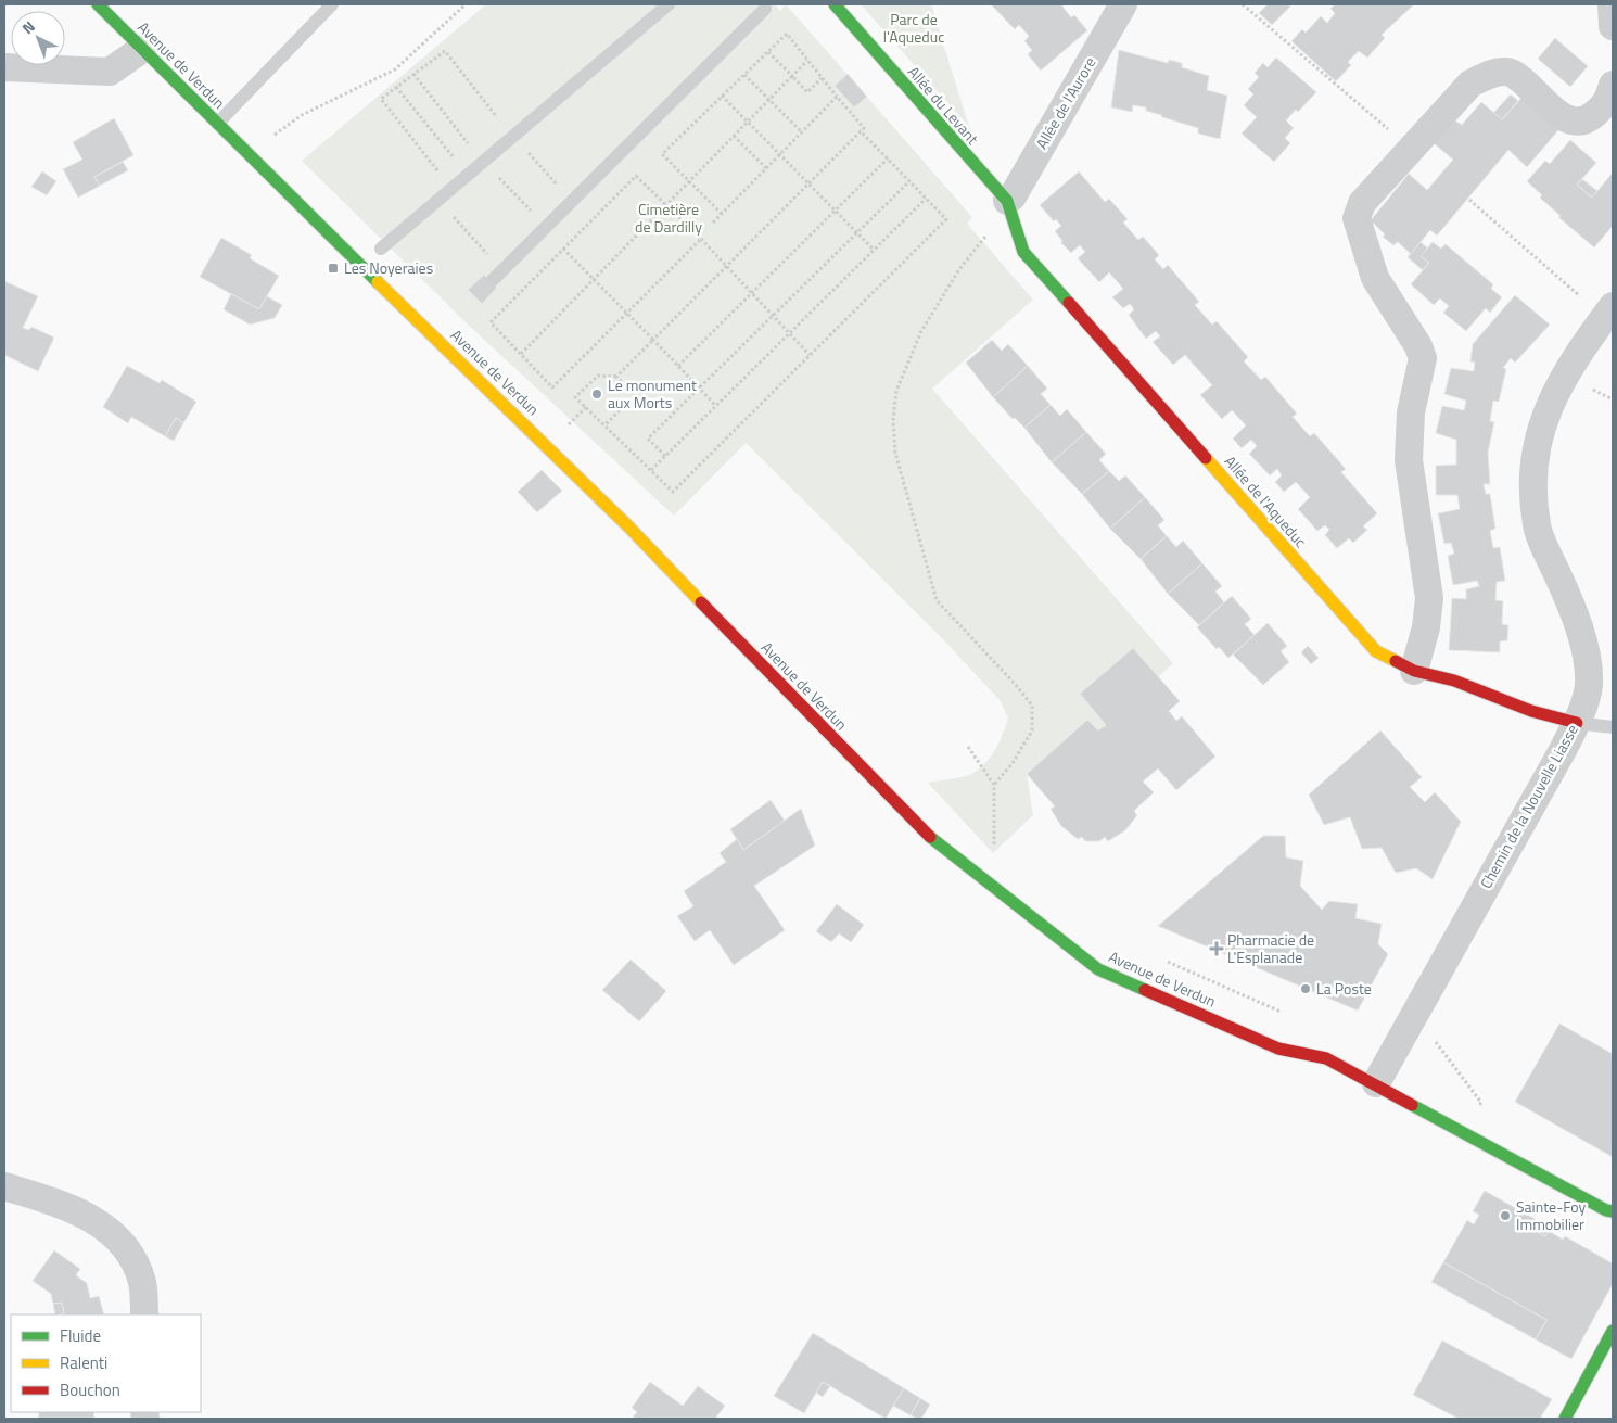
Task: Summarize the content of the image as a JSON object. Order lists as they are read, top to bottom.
{
  "streets": {
    "street": [
      "Avenue de Verdun",
      "Allée de l'Aurore",
      "Allée du Levant",
      "Allée de l'Aqueduc",
      "Chemin de la Nouvelle Liasse"
    ]
  },
  "crossings": [
    ["Avenue de Verdun", "Chemin de la Nouvelle Liasse"],
    ["Allée de l'Aurore", "Allée du Levant"],
    ["Allée de l'Aurore", "Allée de l'Aqueduc"],
    ["Allée du Levant", "Allée de l'Aqueduc"],
    ["Allée de l'Aqueduc", "Chemin de la Nouvelle Liasse"]
  ],
  "parks": ["Parc de l'Aqueduc", "Cimetière de Dardilly"],
  "places": {
    "transit": ["Les Noyeraies"],
    "other": ["Le monument aux Morts", "La Poste", "Sainte-Foy Immobilier"],
    "health": ["Pharmacie de L'Esplanade"]
  },
  "legend": ["Fluide", "Ralenti", "Bouchon"],
  "north": "top left"
}
